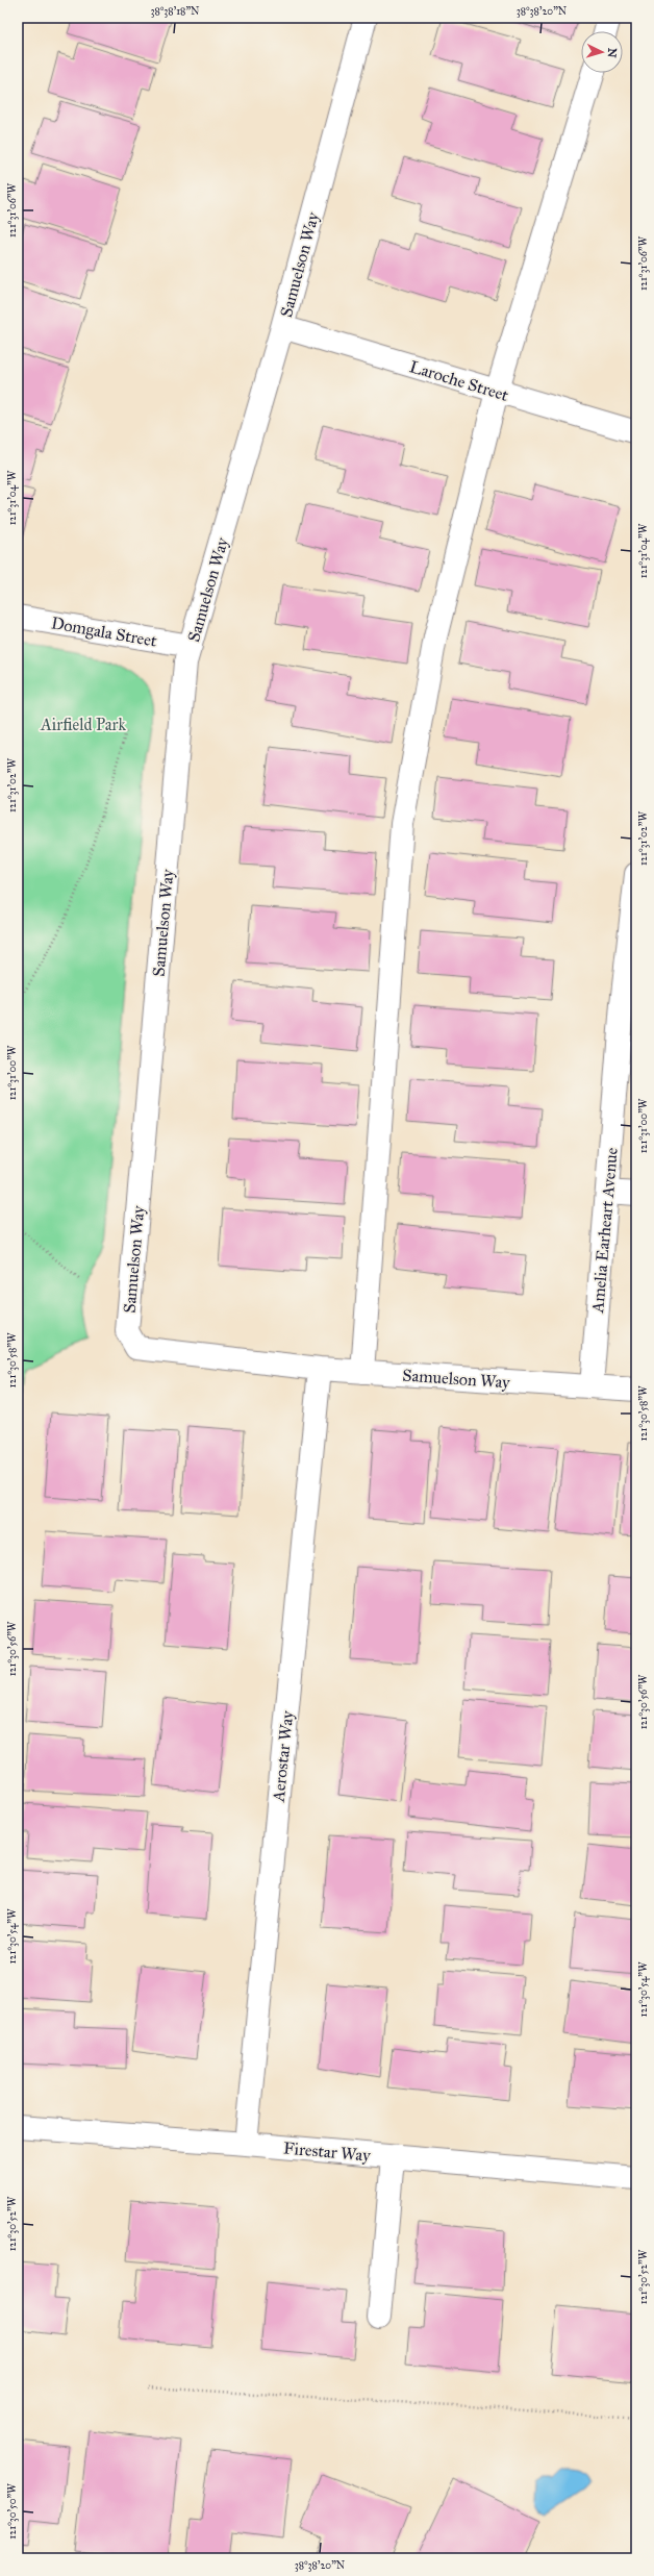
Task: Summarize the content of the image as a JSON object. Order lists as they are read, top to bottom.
{
  "streets": {
    "street": [
      "Samuelson Way",
      "Laroche Street",
      "Domgala Street",
      "Amelia Earheart Avenue",
      "Aerostar Way",
      "Firestar Way"
    ]
  },
  "crossings": [
    ["Samuelson Way", "Laroche Street"],
    ["Samuelson Way", "Domgala Street"],
    ["Samuelson Way", "Amelia Earheart Avenue"],
    ["Samuelson Way", "Aerostar Way"],
    ["Aerostar Way", "Firestar Way"]
  ],
  "parks": ["Airfield Park"],
  "north": "right",
  "coordinates": [
    "38°38'18\"N",
    "38°38'20\"N",
    "121°31'06\"W",
    "121°31'04\"W",
    "121°31'02\"W",
    "121°31'00\"W",
    "121°30'58\"W",
    "121°30'56\"W",
    "121°30'54\"W",
    "121°30'52\"W",
    "121°30'50\"W"
  ]
}
